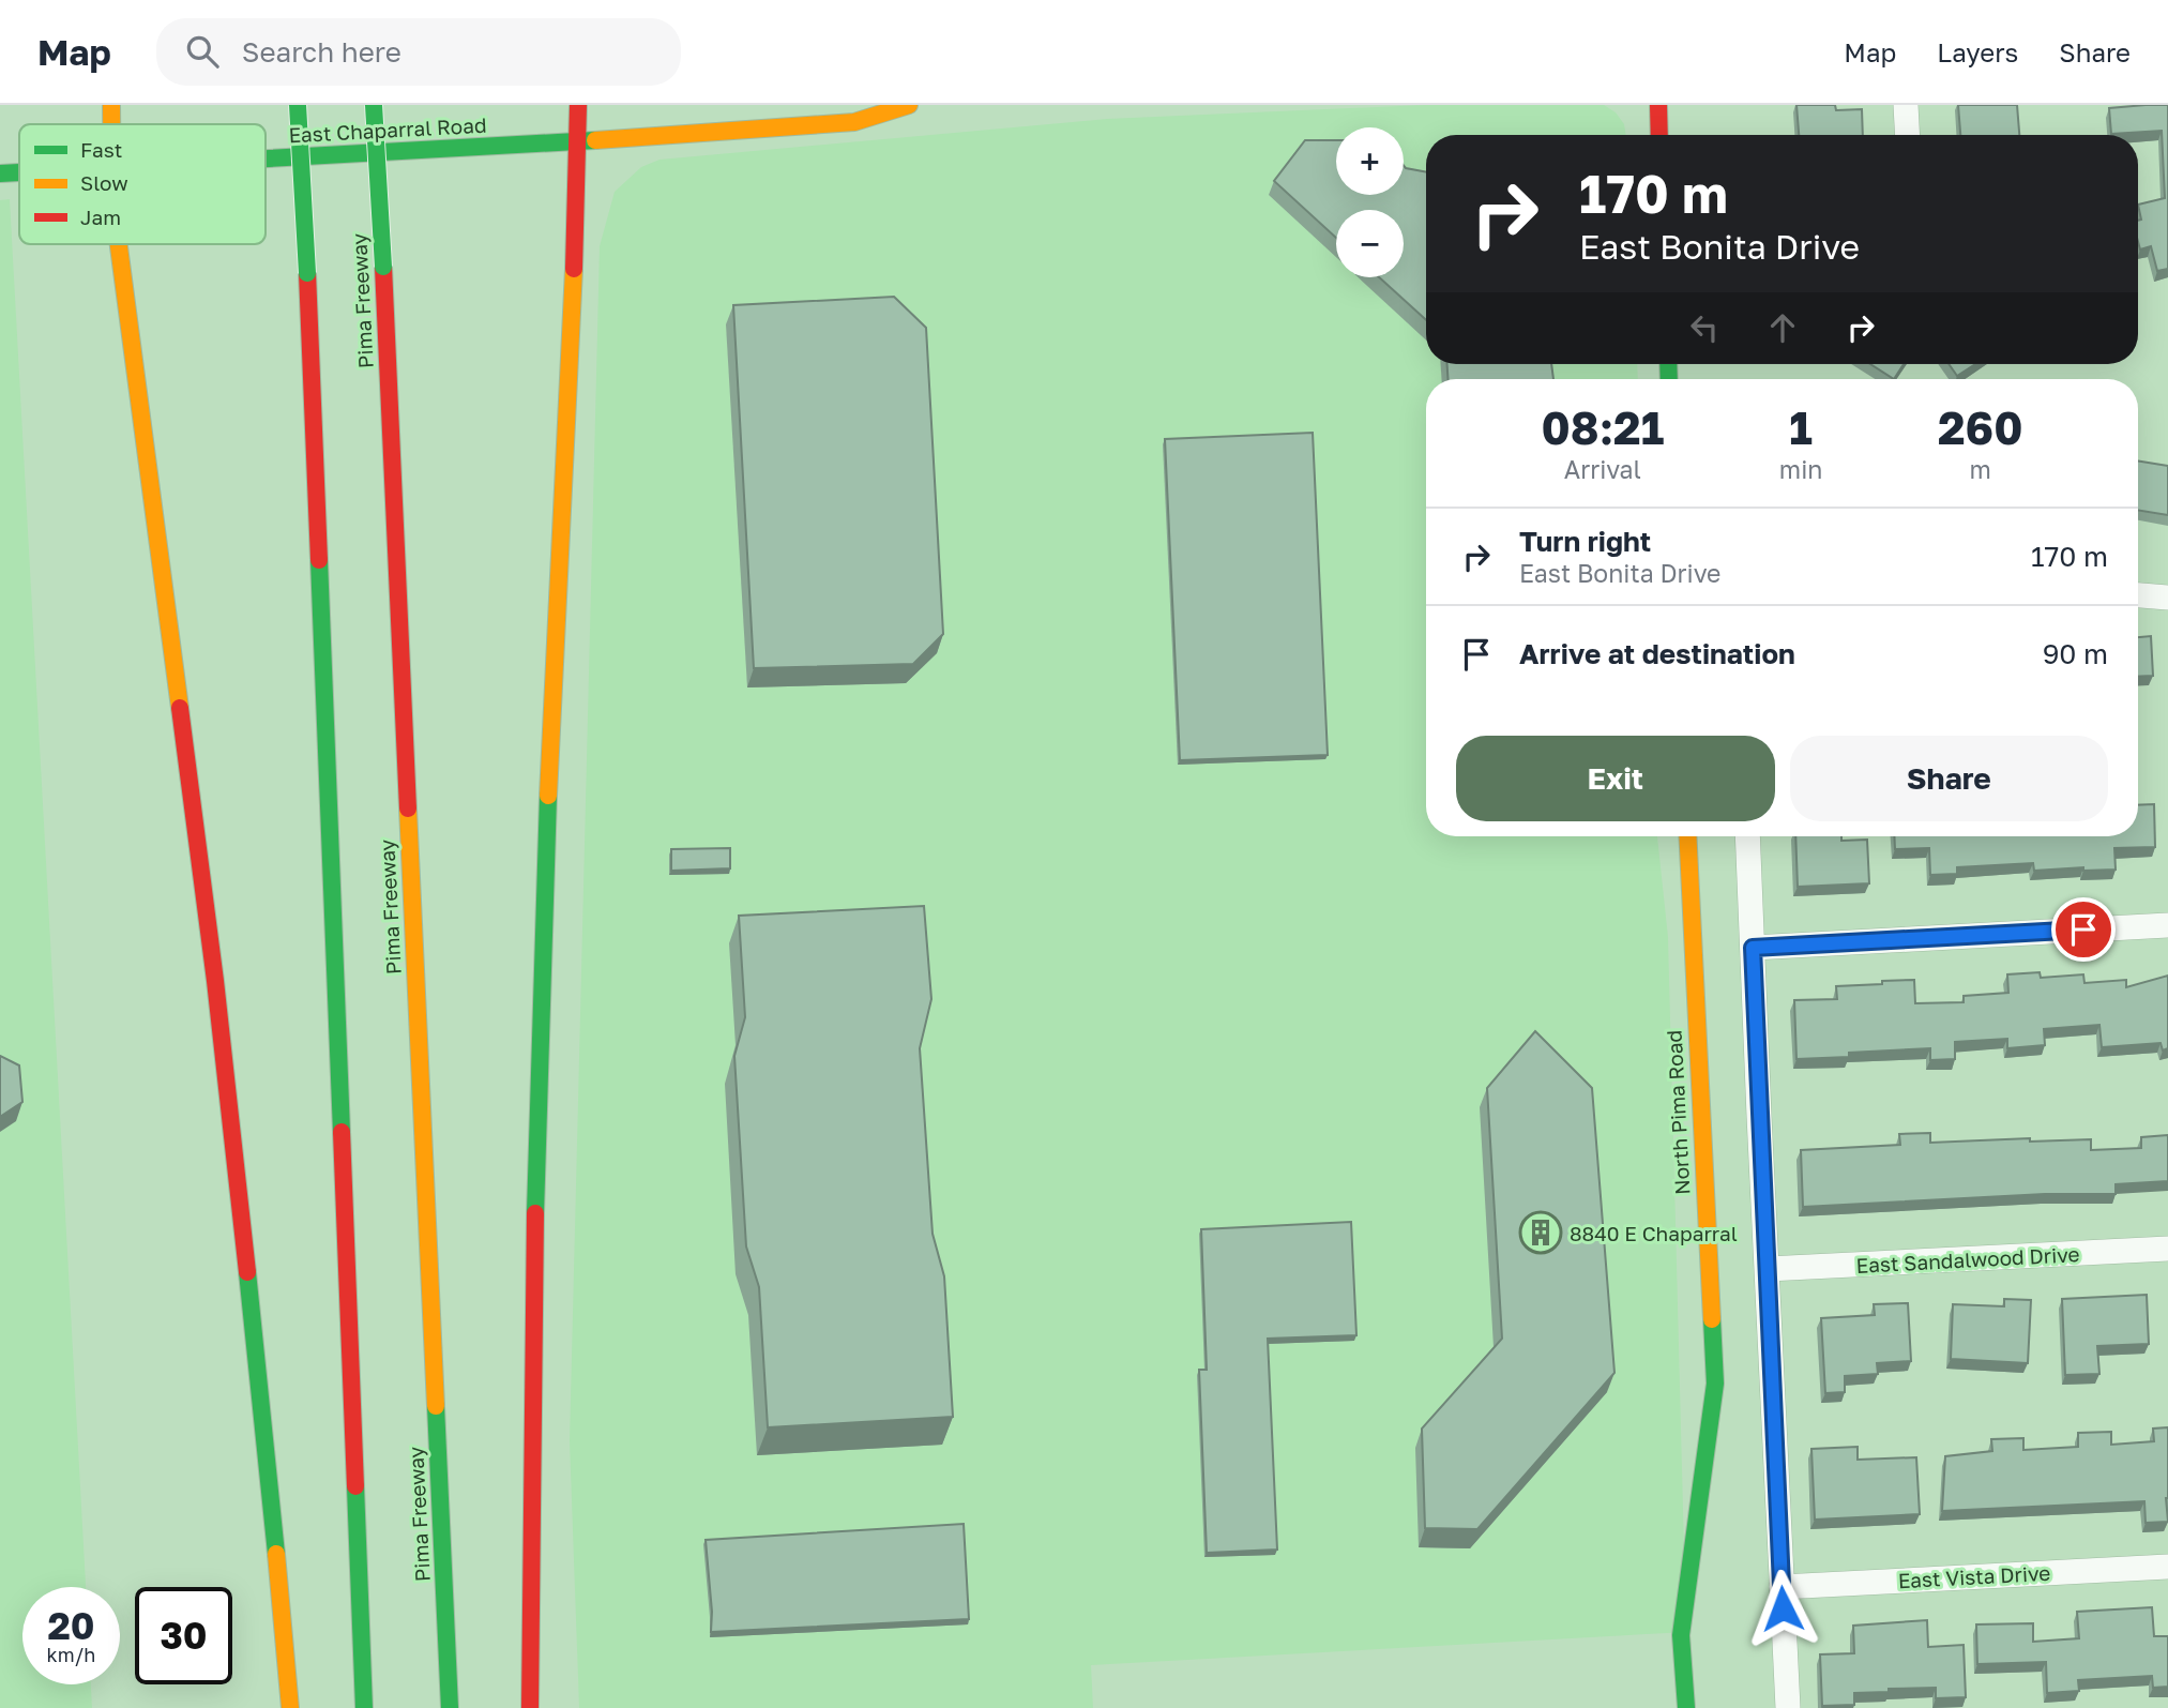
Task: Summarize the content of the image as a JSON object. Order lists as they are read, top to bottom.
{
  "streets": {
    "main road": ["East Chaparral Road", "Pima Freeway", "North Pima Road"],
    "street": ["East Sandalwood Drive", "East Vista Drive"]
  },
  "places": {
    "building": ["8840 E Chaparral"]
  },
  "legend": ["Fast", "Slow", "Jam"],
  "page": {
    "header": "Map",
    "search": "Search here",
    "nav": ["Map", "Layers", "Share"],
    "map_buttons": ["+", "−"],
    "turn": ["170 m", "East Bonita Drive"],
    "eta": [
      "08:21",
      "Arrival",
      "1",
      "min",
      "260",
      "m"
    ],
    "list": [
      {
        "name": "Turn right",
        "note": "East Bonita Drive",
        "value": "170 m"
      },
      {
        "name": "Arrive at destination",
        "value": "90 m"
      }
    ],
    "buttons": ["Exit", "Share"],
    "speed": "20 km/h",
    "limit": "30"
  }
}
